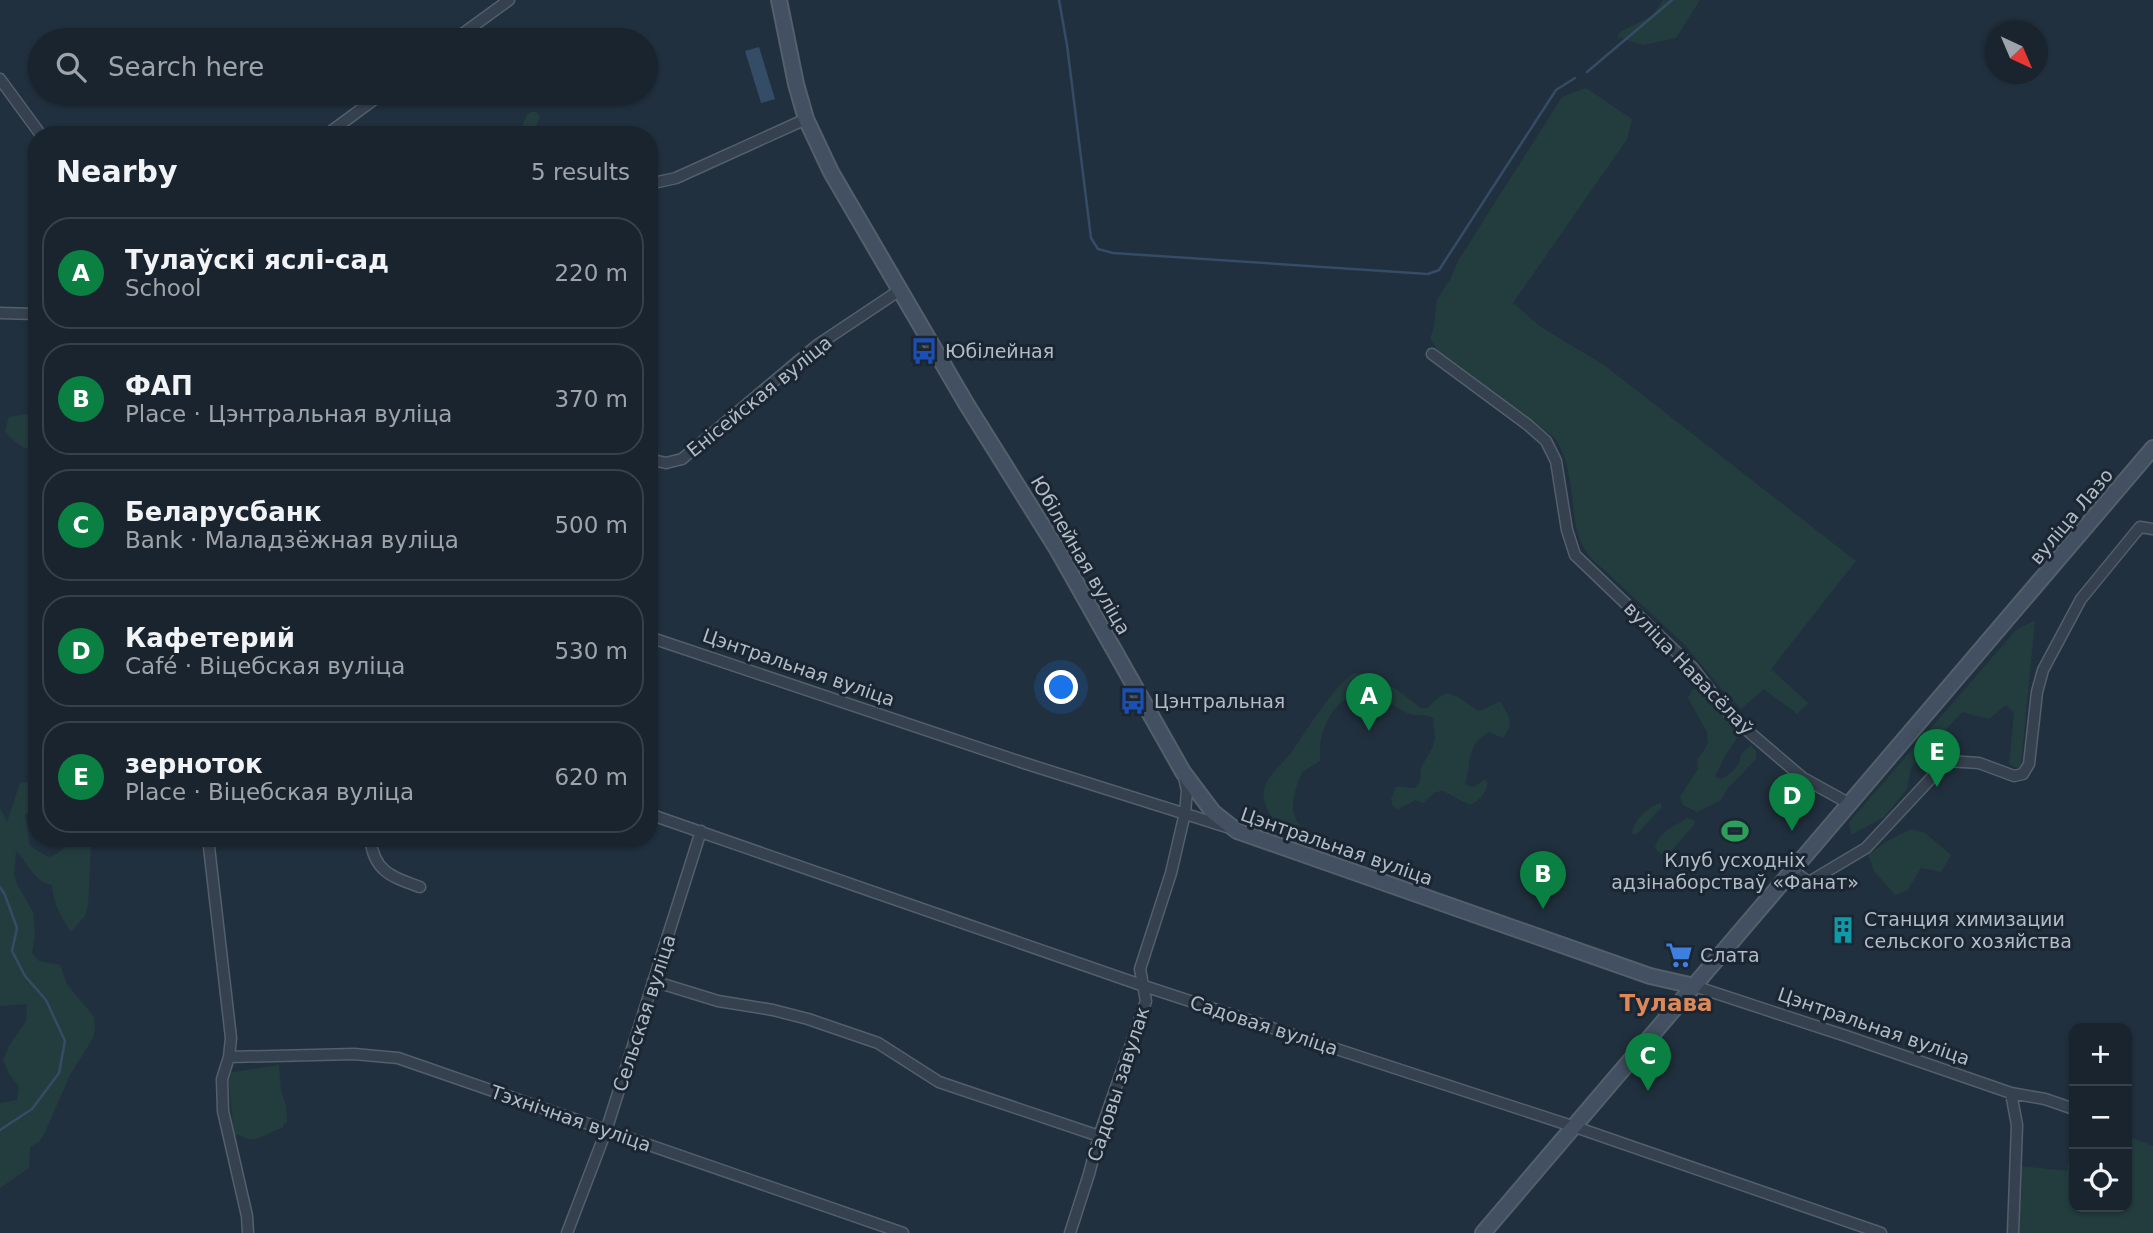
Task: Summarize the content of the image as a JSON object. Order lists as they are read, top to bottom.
{
  "streets": {
    "main road": ["вуліца Лазо", "Юбілейная вуліца", "Цэнтральная вуліца"],
    "street": [
      "Енісейская вуліца",
      "вуліца Навасёлаў",
      "Сельская вуліца",
      "Садовая вуліца",
      "Садовы завулак",
      "Тэхнічная вуліца"
    ]
  },
  "crossings": [
    ["Енісейская вуліца", "Юбілейная вуліца"],
    ["вуліца Лазо", "Цэнтральная вуліца"],
    ["вуліца Лазо", "вуліца Навасёлаў"],
    ["вуліца Лазо", "Садовая вуліца"],
    ["Юбілейная вуліца", "Цэнтральная вуліца"],
    ["Юбілейная вуліца", "Садовы завулак"],
    ["Цэнтральная вуліца", "Садовы завулак"],
    ["Сельская вуліца", "Садовая вуліца"],
    ["Сельская вуліца", "Тэхнічная вуліца"],
    ["Садовая вуліца", "Садовы завулак"]
  ],
  "districts": ["Тулава"],
  "places": {
    "bus stop": ["Юбілейная", "Цэнтральная"],
    "sports": ["Клуб усходніх адзінаборстваў «Фанат»"],
    "building": ["Станция химизации сельского хозяйства"],
    "supermarket": ["Слата"]
  },
  "north": "bottom right",
  "page": {
    "search": "Search here",
    "heading": ["Nearby", "5 results"],
    "list": [
      {
        "mark": "A",
        "name": "Тулаўскі яслі-сад",
        "note": "School",
        "value": "220 m"
      },
      {
        "mark": "B",
        "name": "ФАП",
        "note": "Place · Цэнтральная вуліца",
        "value": "370 m"
      },
      {
        "mark": "C",
        "name": "Беларусбанк",
        "note": "Bank · Маладзёжная вуліца",
        "value": "500 m"
      },
      {
        "mark": "D",
        "name": "Кафетерий",
        "note": "Café · Віцебская вуліца",
        "value": "530 m"
      },
      {
        "mark": "E",
        "name": "зерноток",
        "note": "Place · Віцебская вуліца",
        "value": "620 m"
      }
    ],
    "pins": [
      "A",
      "E",
      "D",
      "B",
      "C"
    ],
    "map_buttons": ["+", "−"]
  }
}
